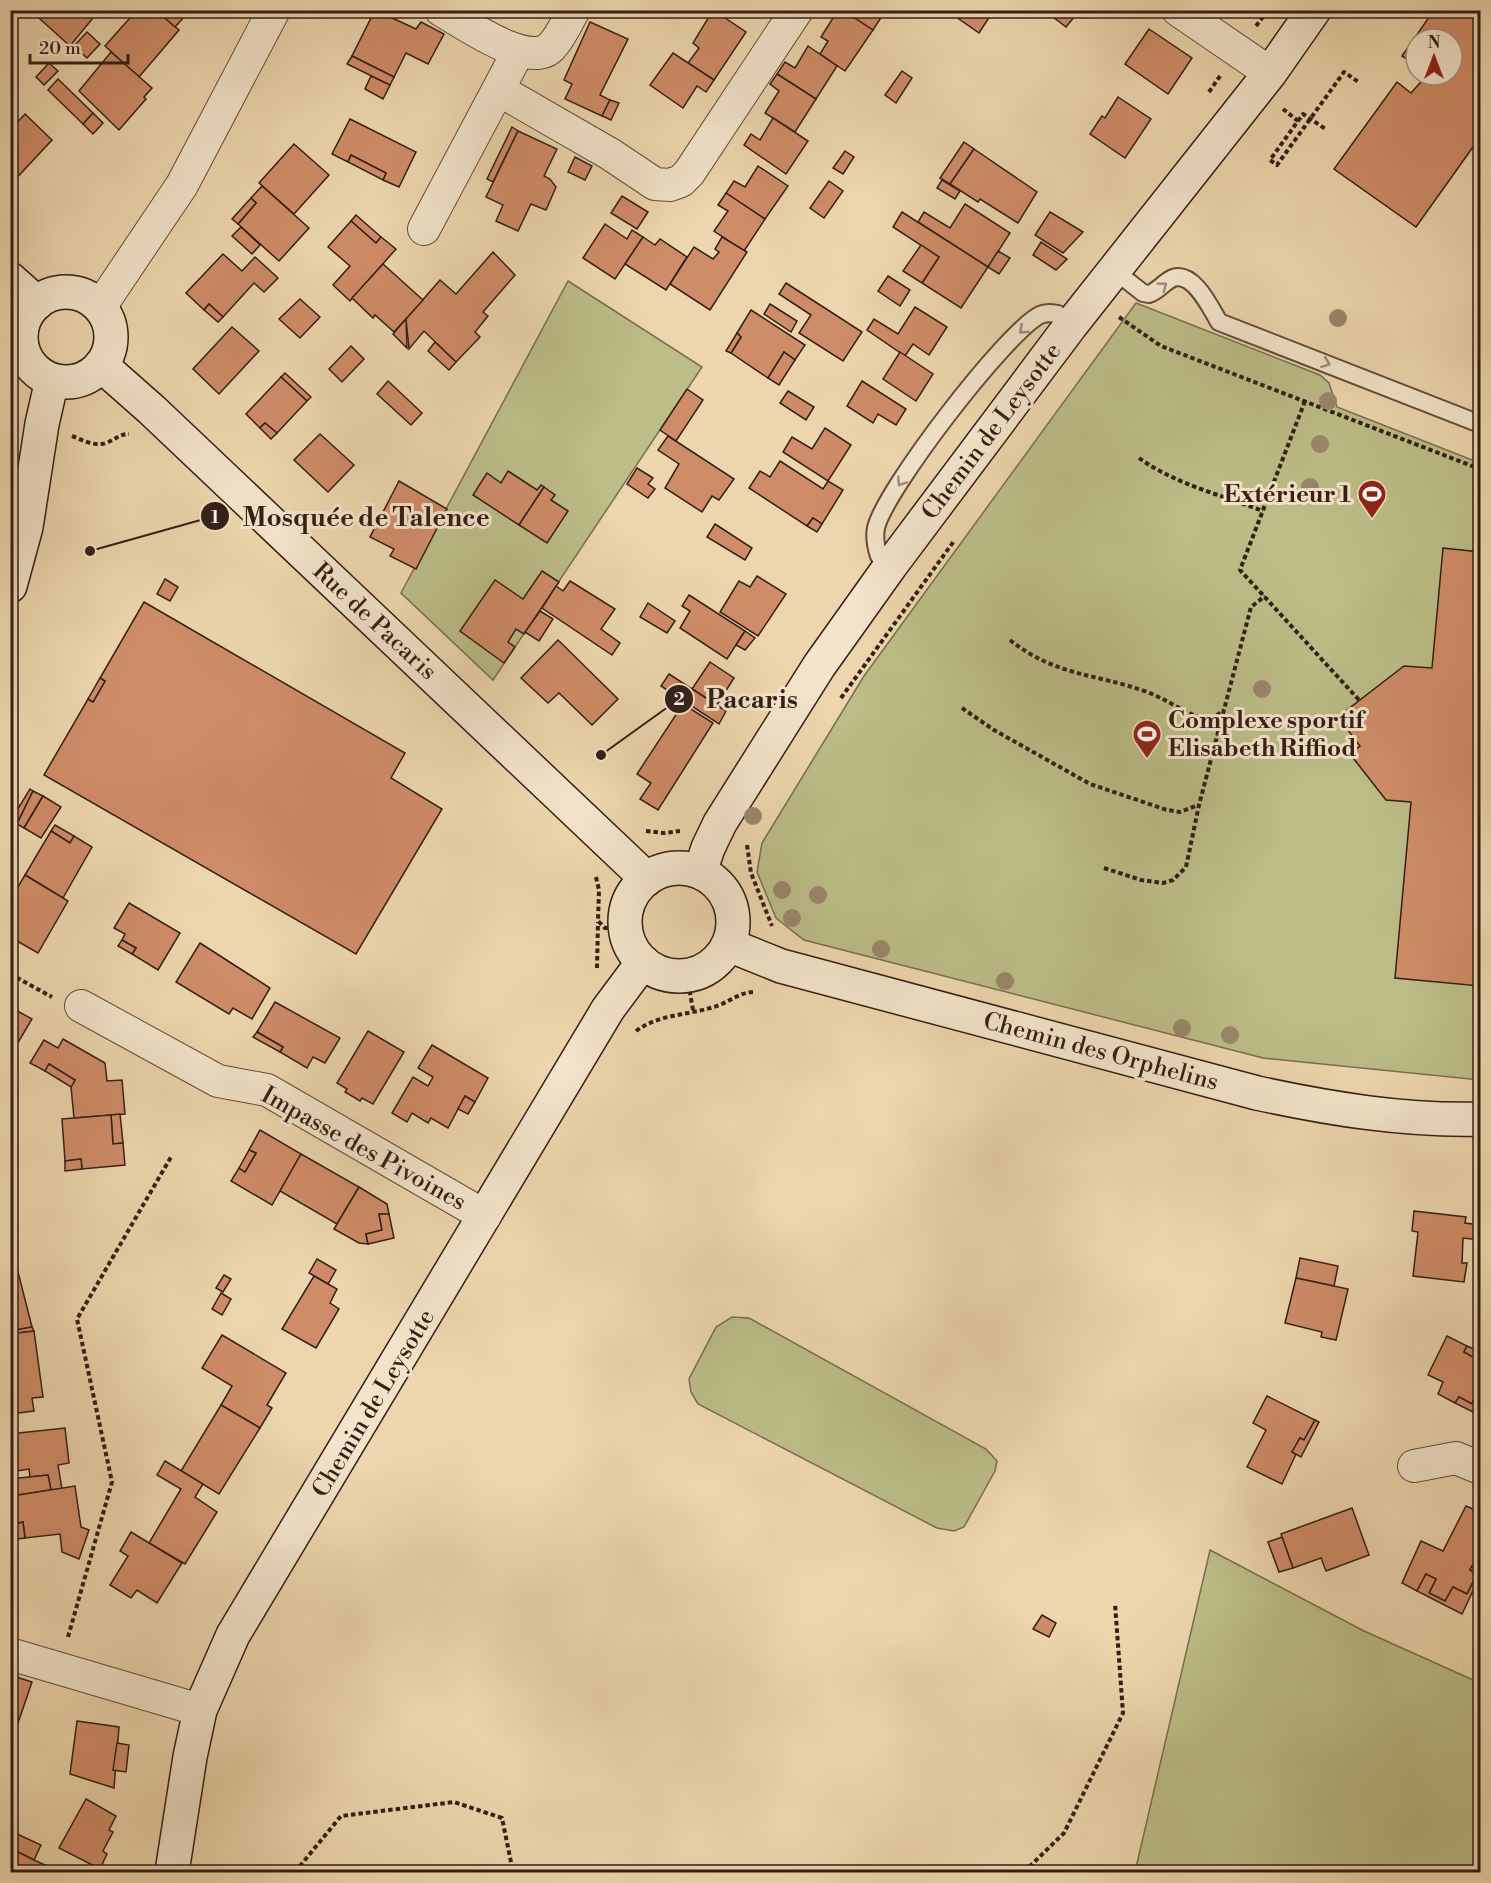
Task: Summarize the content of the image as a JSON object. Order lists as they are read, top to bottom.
{
  "streets": {
    "street": [
      "Chemin de Leysotte",
      "Rue de Pacaris",
      "Chemin des Orphelins",
      "Impasse des Pivoines"
    ]
  },
  "crossings": [
    ["Chemin de Leysotte", "Rue de Pacaris"],
    ["Chemin de Leysotte", "Chemin des Orphelins"],
    ["Chemin de Leysotte", "Impasse des Pivoines"],
    ["Rue de Pacaris", "Chemin des Orphelins"]
  ],
  "places": {
    "sports": ["Extérieur 1", "Complexe sportif Elisabeth Riffiod"],
    "other": ["Mosquée de Talence", "Pacaris"]
  },
  "scale_bar": "20 m",
  "north": "top"
}
